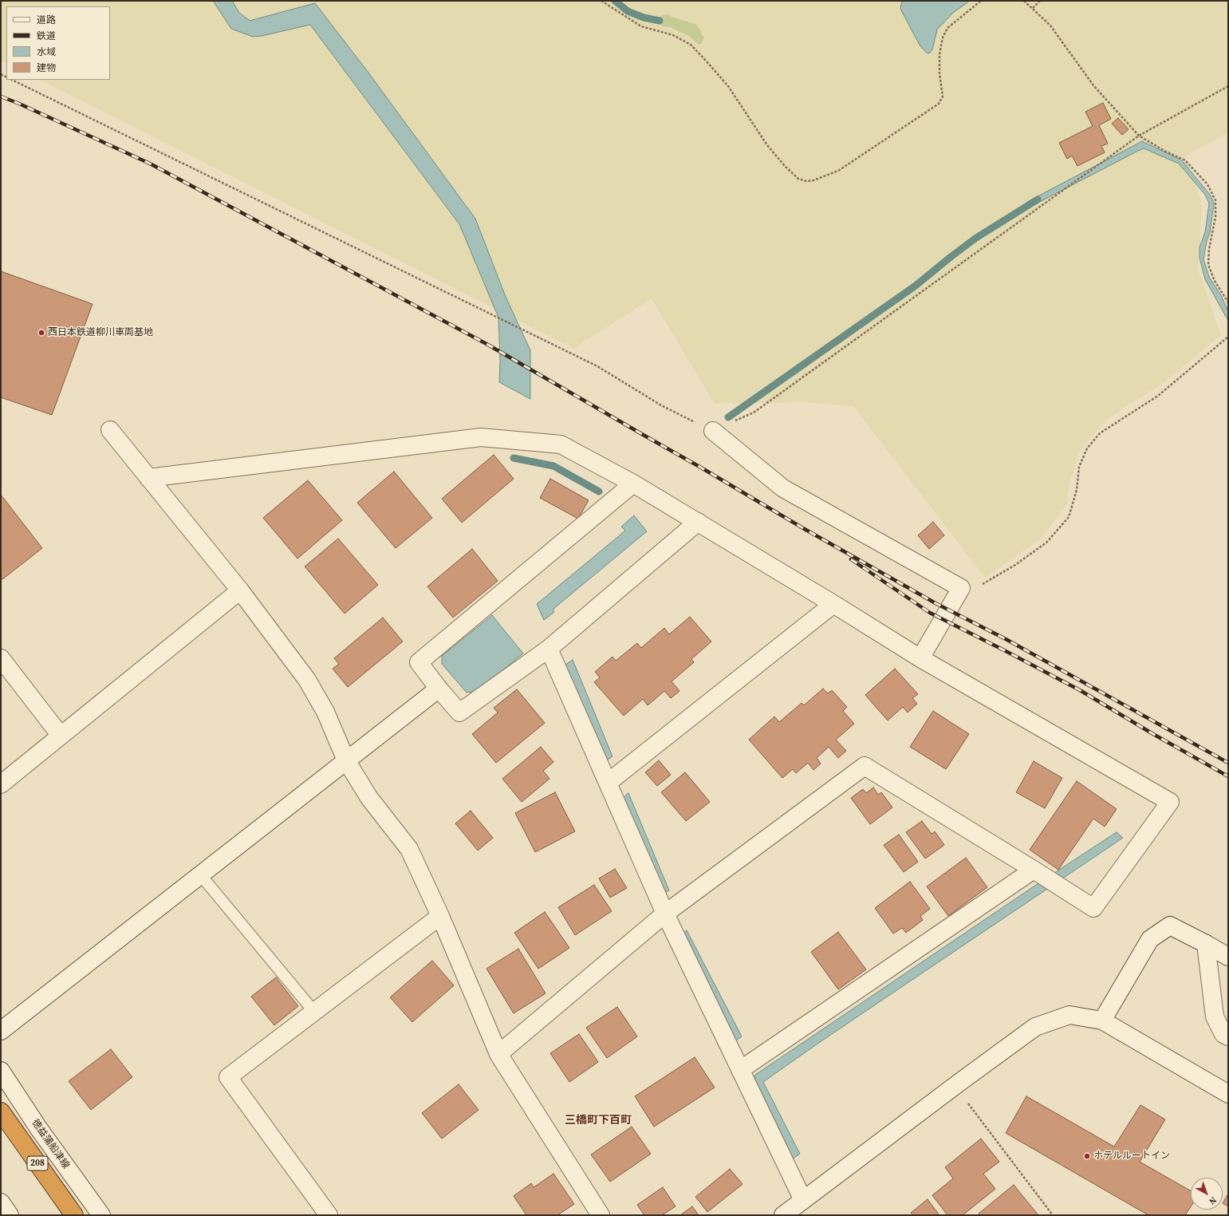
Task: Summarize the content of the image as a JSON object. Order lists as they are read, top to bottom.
{
  "streets": {
    "highway": ["208"],
    "street": ["徳益蒲船津線"]
  },
  "districts": ["三橋町下百町"],
  "places": ["西日本鉄道柳川車両基地", "ホテルルートイン"],
  "legend": [
    "道路",
    "鉄道",
    "水域",
    "建物"
  ],
  "north": "bottom right"
}
